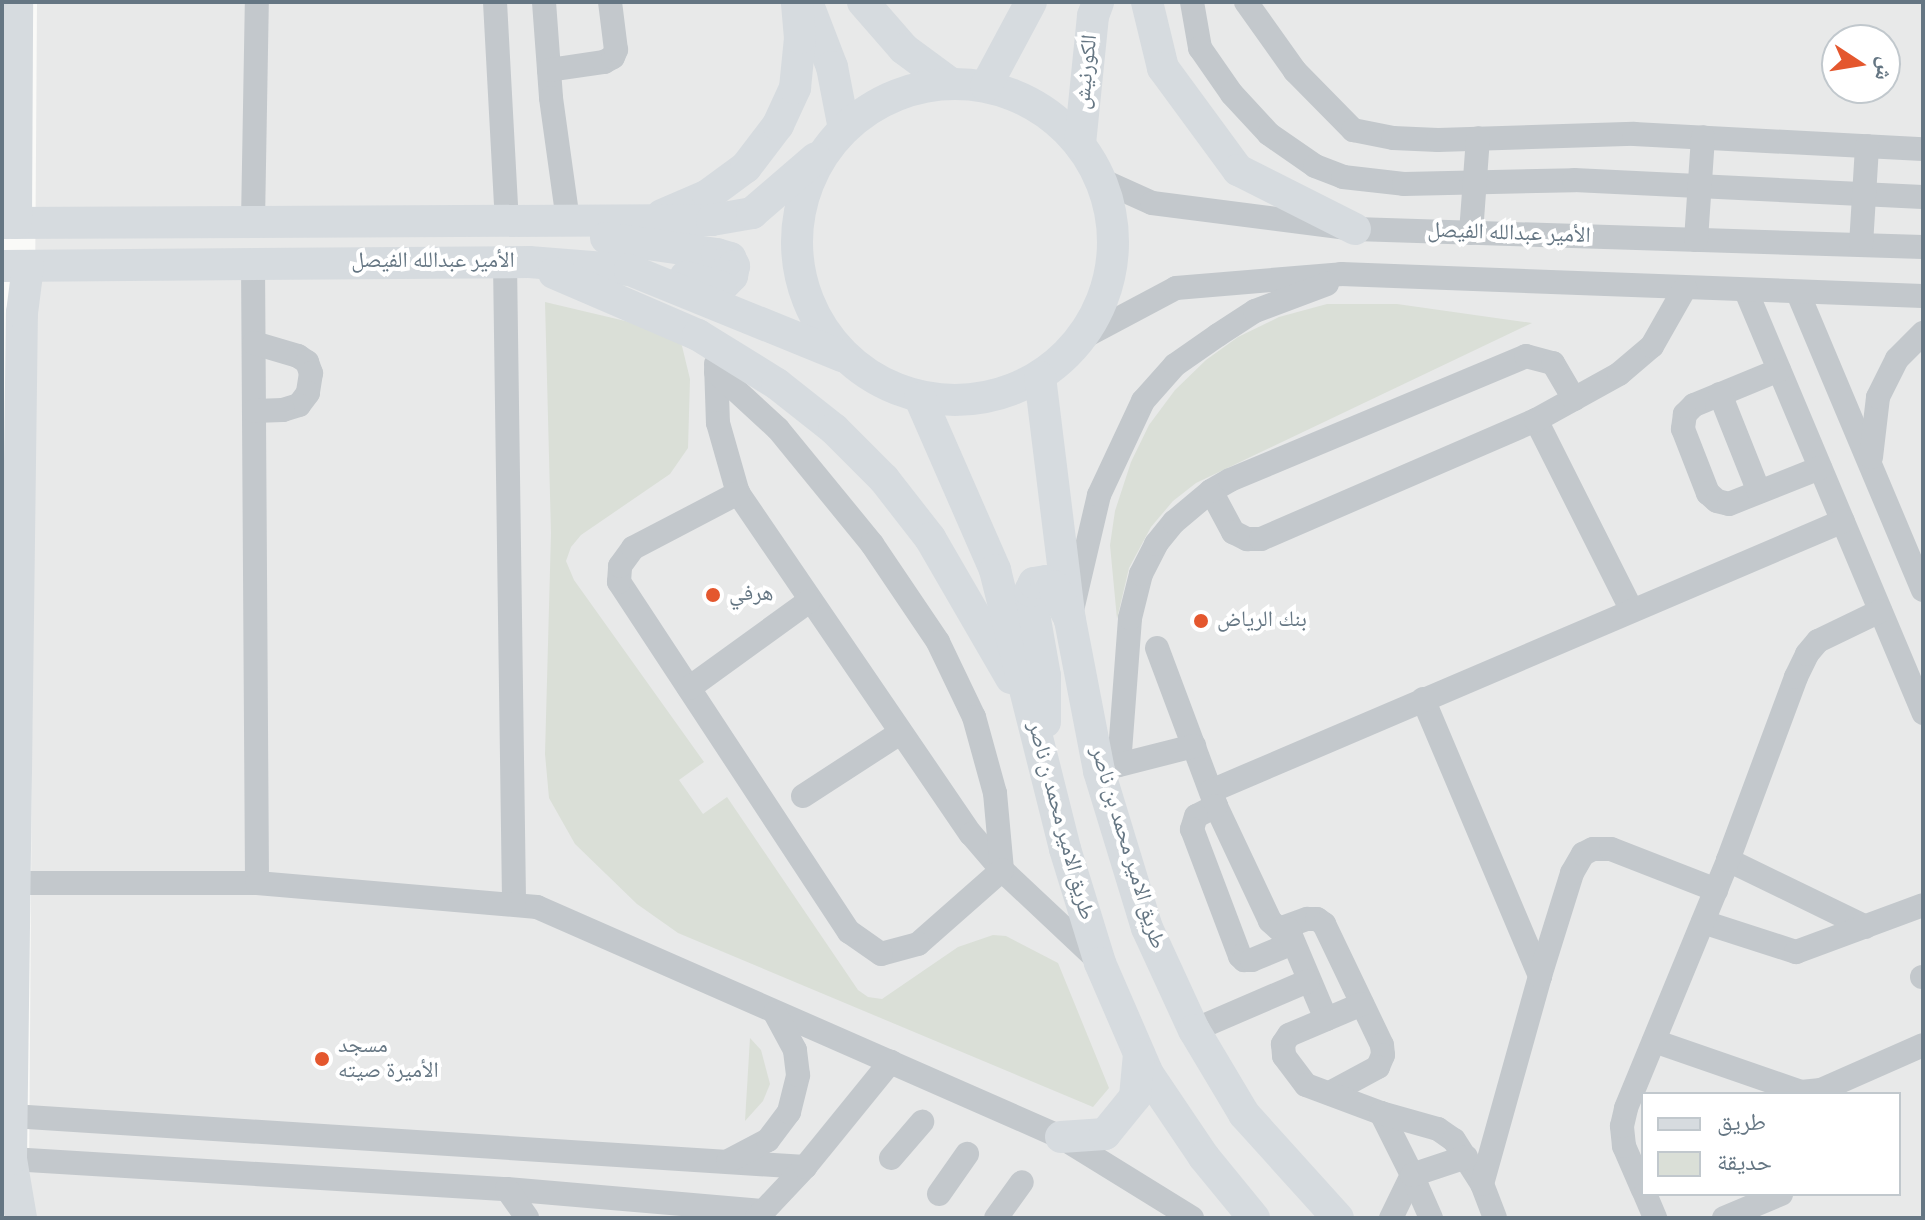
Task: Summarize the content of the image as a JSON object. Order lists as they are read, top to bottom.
{
  "streets": {
    "main road": [
      "الكورنيش",
      "الأمير عبدالله الفيصل",
      "طريق الامير محمد ن ناصر",
      "طريق الامير محمد بن ناصر"
    ]
  },
  "crossings": [
    ["الكورنيش", "الأمير عبدالله الفيصل"]
  ],
  "places": ["هرفي", "بنك الرياض", "مسجد الأميرة صيته"],
  "legend": ["طريق", "حديقة"],
  "north": "right"
}
